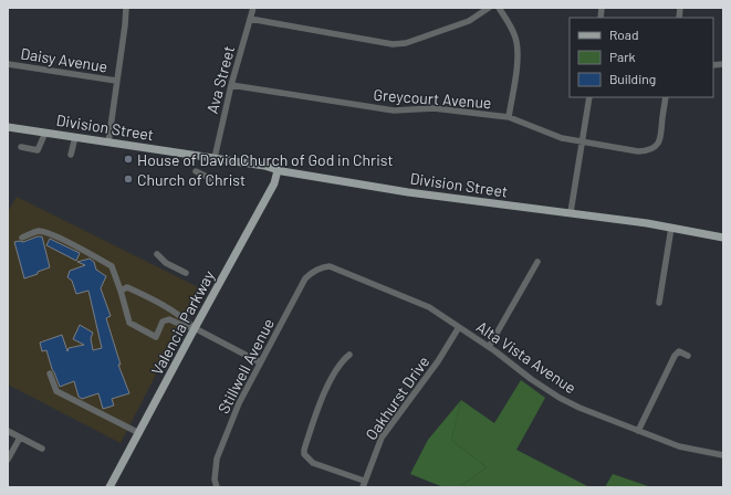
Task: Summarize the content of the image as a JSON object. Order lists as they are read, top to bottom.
{
  "streets": {
    "main road": ["Division Street", "Valencia Parkway"],
    "street": [
      "Daisy Avenue",
      "Ava Street",
      "Greycourt Avenue",
      "Alta Vista Avenue",
      "Stillwell Avenue",
      "Oakhurst Drive"
    ]
  },
  "crossings": [
    ["Ava Street", "Greycourt Avenue"],
    ["Ava Street", "Division Street"],
    ["Division Street", "Valencia Parkway"],
    ["Alta Vista Avenue", "Stillwell Avenue"],
    ["Alta Vista Avenue", "Oakhurst Drive"]
  ],
  "places": ["House of David Church of God in Christ", "Church of Christ"],
  "legend": ["Road", "Park", "Building"]
}
